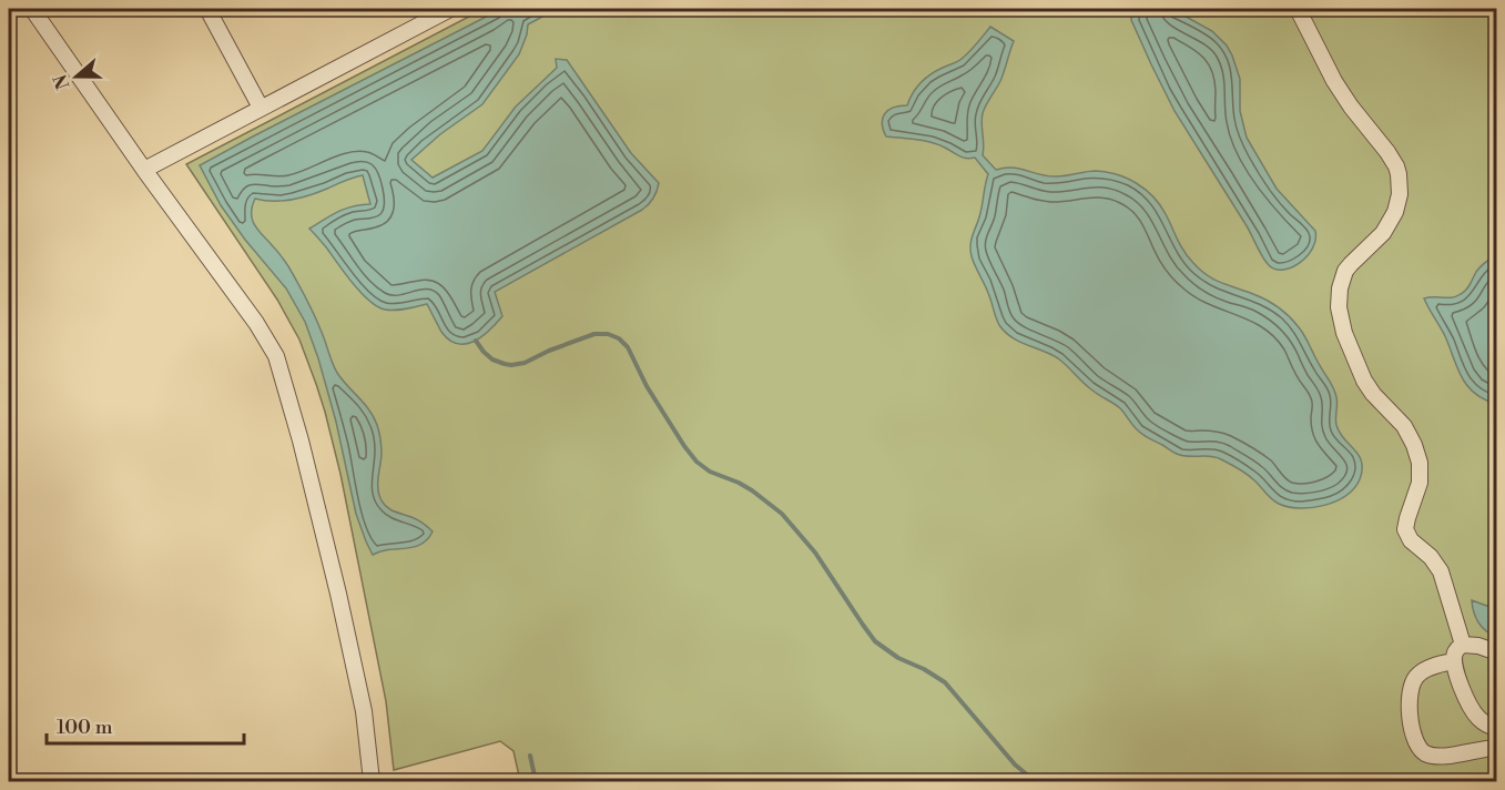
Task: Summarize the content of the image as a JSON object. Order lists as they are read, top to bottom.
{
  "scale_bar": "100 m",
  "north": "left"
}
